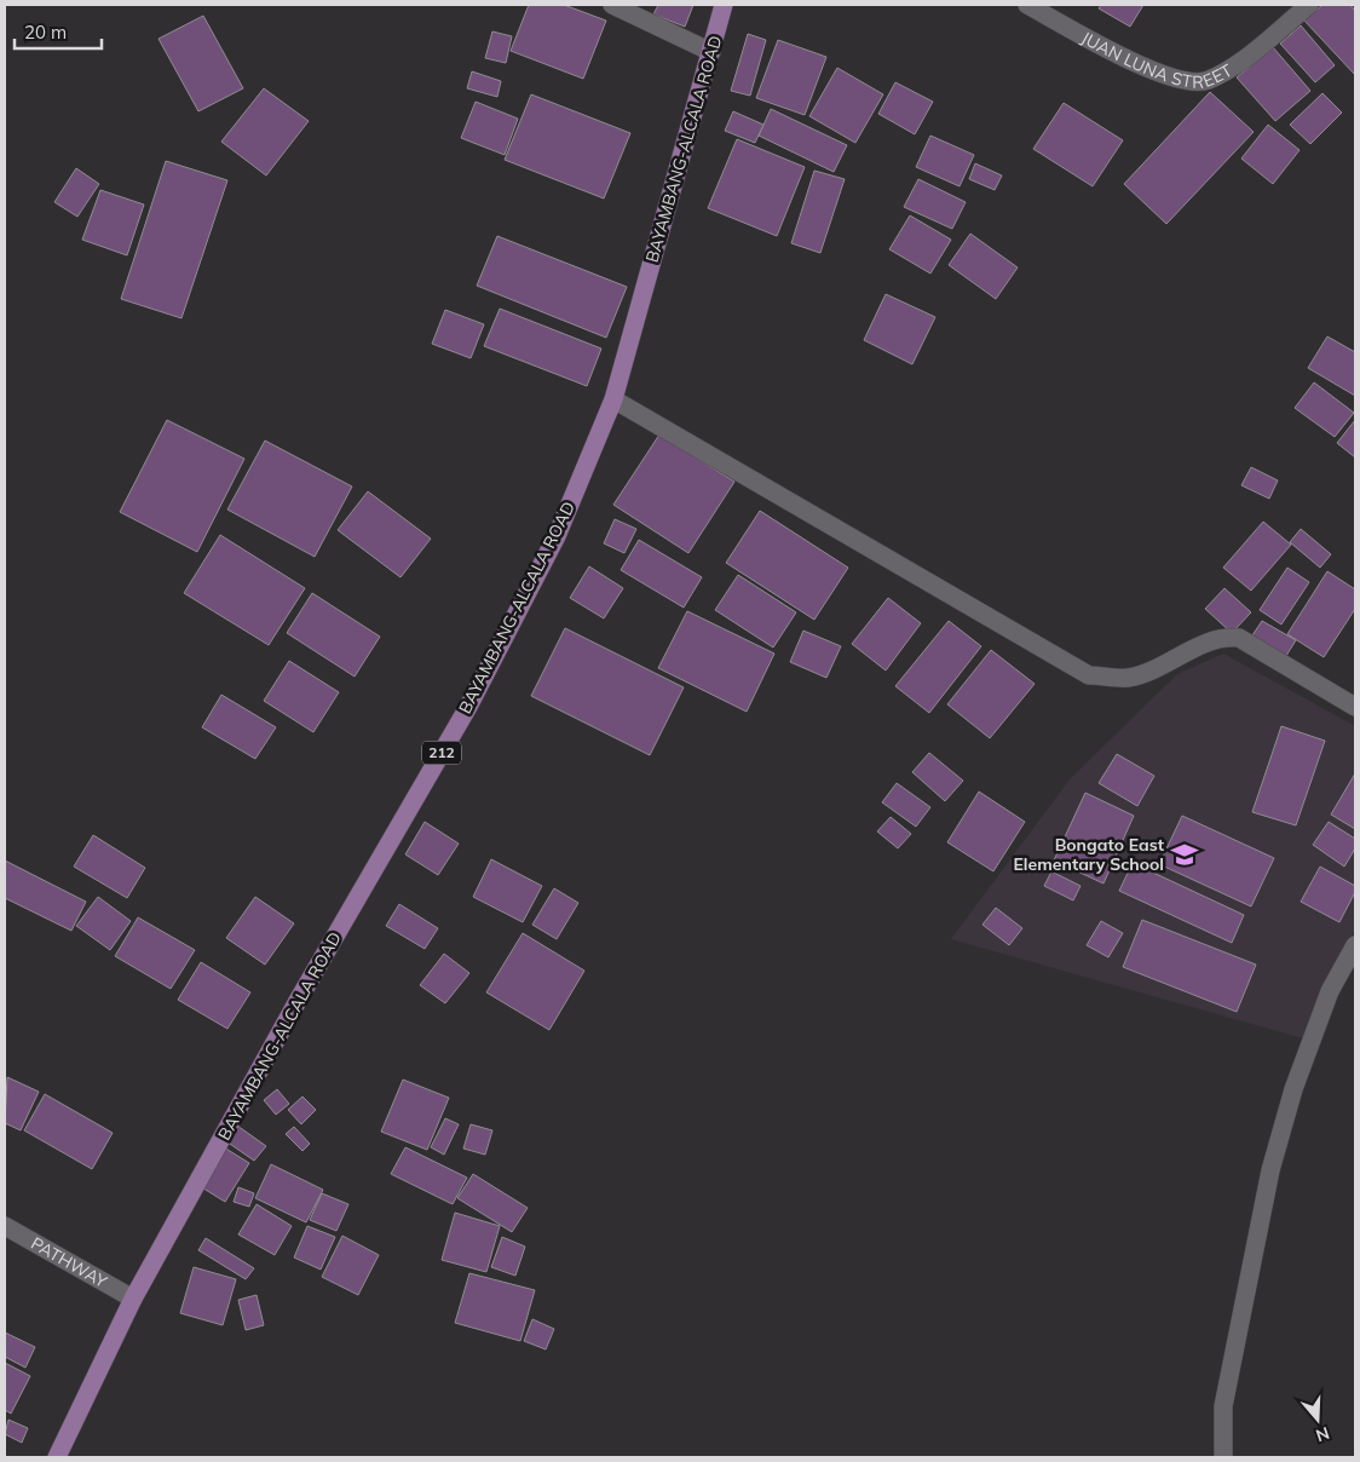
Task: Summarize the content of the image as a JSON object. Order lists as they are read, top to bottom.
{
  "streets": {
    "main road": ["BAYAMBANG-ALCALA ROAD", "212"],
    "street": ["JUAN LUNA STREET", "PATHWAY"]
  },
  "crossings": [
    ["BAYAMBANG-ALCALA ROAD", "PATHWAY"]
  ],
  "places": {
    "school or university": ["Bongato East Elementary School"]
  },
  "scale_bar": "20 m",
  "north": "bottom"
}
